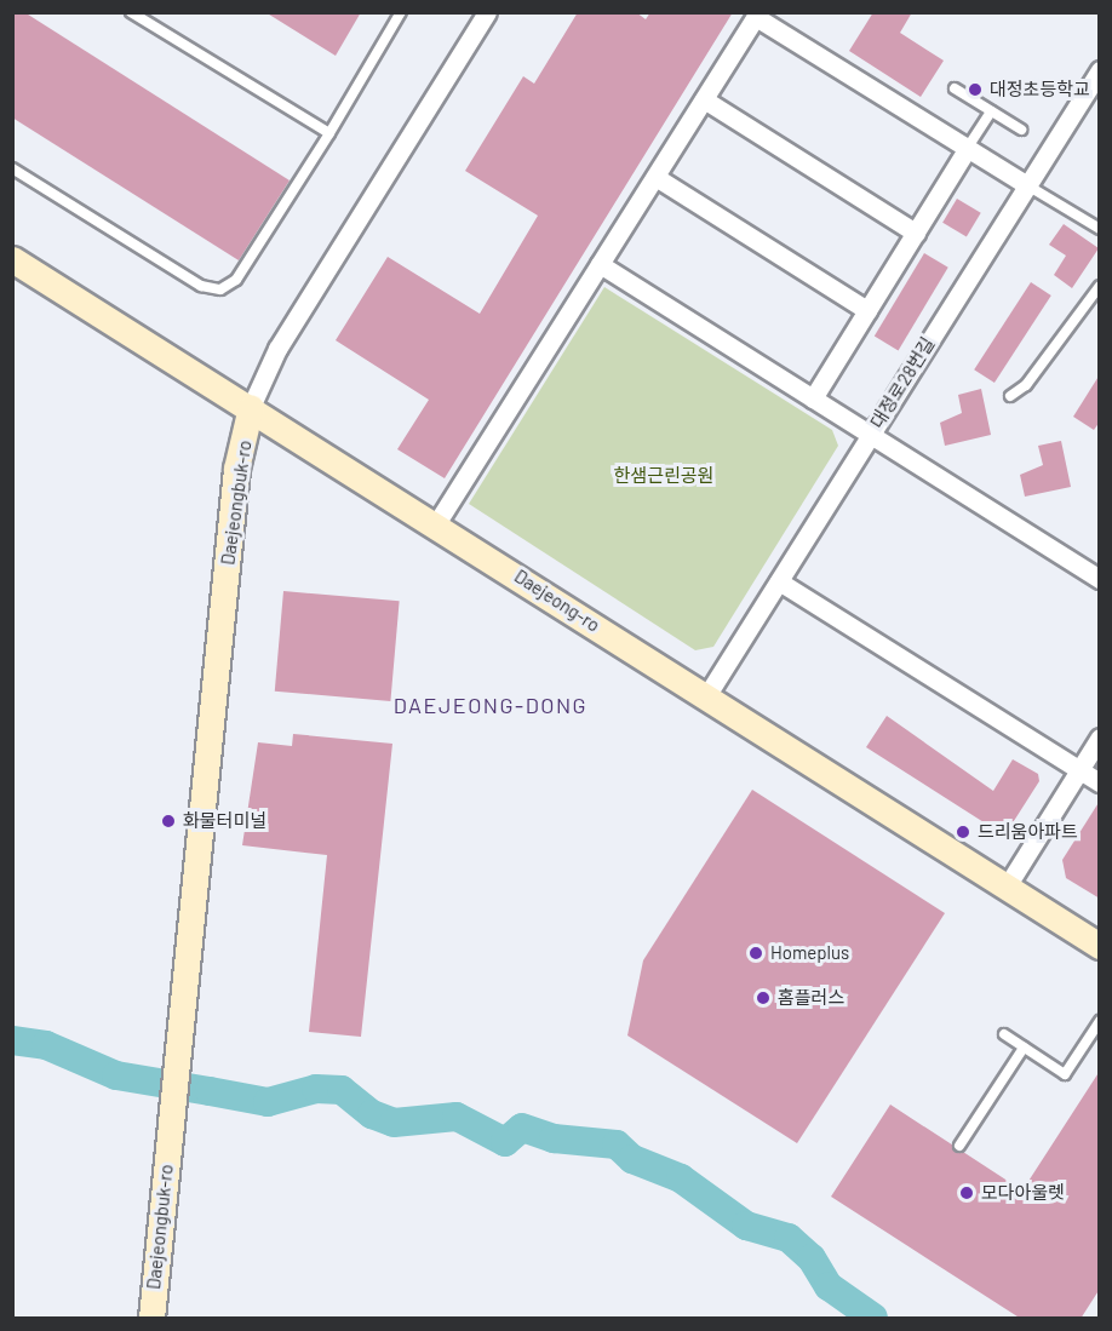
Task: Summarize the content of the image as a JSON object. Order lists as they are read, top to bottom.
{
  "streets": {
    "street": ["대정로28번길", "Daejeongbuk-ro", "Daejeong-ro"]
  },
  "crossings": [
    ["대정로28번길", "Daejeong-ro"],
    ["Daejeongbuk-ro", "Daejeong-ro"]
  ],
  "districts": ["DAEJEONG-DONG"],
  "parks": ["한샘근린공원"],
  "places": [
    "대정초등학교",
    "화물터미널",
    "드리움아파트",
    "Homeplus",
    "홈플러스",
    "모다아울렛"
  ]
}
